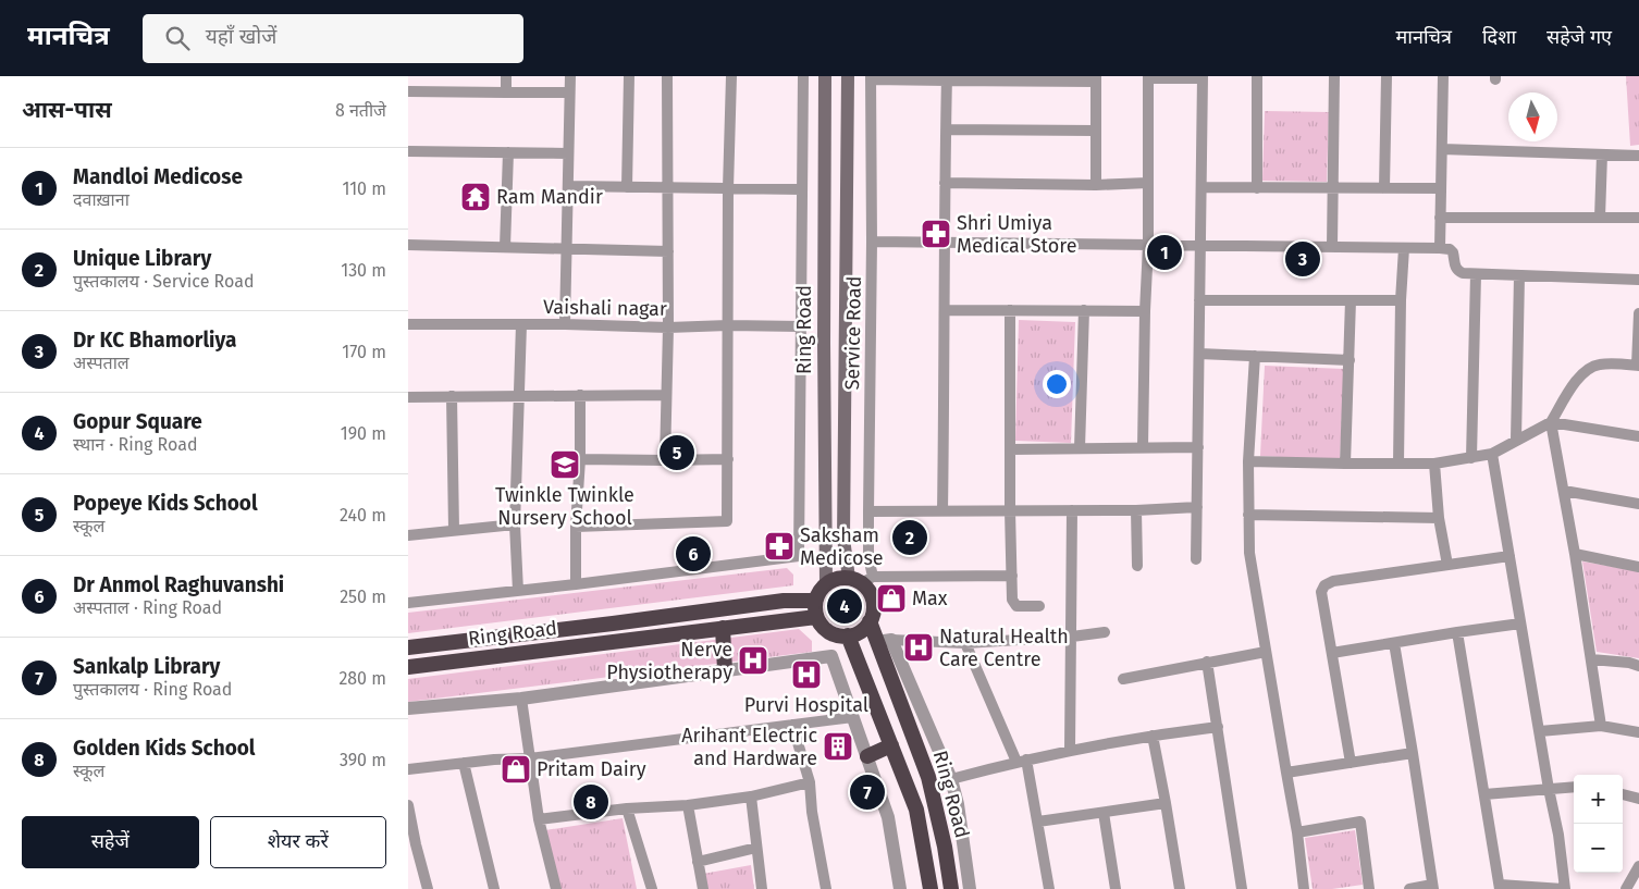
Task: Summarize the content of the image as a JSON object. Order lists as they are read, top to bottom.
{
  "streets": {
    "highway": ["Ring Road"],
    "street": ["Vaishali nagar", "Service Road"]
  },
  "crossings": [
    ["Ring Road", "Service Road"]
  ],
  "places": {
    "temple": ["Ram Mandir"],
    "pharmacy": ["Shri Umiya Medical Store", "Saksham Medicose"],
    "school or university": ["Twinkle Twinkle Nursery School"],
    "shop": ["Max", "Pritam Dairy"],
    "hospital": ["Natural Health Care Centre", "Nerve Physiotherapy", "Purvi Hospital"],
    "building": ["Arihant Electric and Hardware"]
  },
  "north": "bottom",
  "page": {
    "header": "मानचित्र",
    "search": "यहाँ खोजें",
    "nav": ["मानचित्र", "दिशा", "सहेजे गए"],
    "heading": ["आस-पास", "8 नतीजे"],
    "list": [
      {
        "mark": "1",
        "name": "Mandloi Medicose",
        "note": "दवाख़ाना",
        "value": "110 m"
      },
      {
        "mark": "2",
        "name": "Unique Library",
        "note": "पुस्तकालय · Service Road",
        "value": "130 m"
      },
      {
        "mark": "3",
        "name": "Dr KC Bhamorliya",
        "note": "अस्पताल",
        "value": "170 m"
      },
      {
        "mark": "4",
        "name": "Gopur Square",
        "note": "स्थान · Ring Road",
        "value": "190 m"
      },
      {
        "mark": "5",
        "name": "Popeye Kids School",
        "note": "स्कूल",
        "value": "240 m"
      },
      {
        "mark": "6",
        "name": "Dr Anmol Raghuvanshi",
        "note": "अस्पताल · Ring Road",
        "value": "250 m"
      },
      {
        "mark": "7",
        "name": "Sankalp Library",
        "note": "पुस्तकालय · Ring Road",
        "value": "280 m"
      },
      {
        "mark": "8",
        "name": "Golden Kids School",
        "note": "स्कूल",
        "value": "390 m"
      }
    ],
    "pins": [
      "1",
      "3",
      "5",
      "2",
      "6",
      "4",
      "7",
      "8"
    ],
    "map_buttons": ["+", "−"],
    "buttons": ["सहेजें", "शेयर करें"]
  }
}
